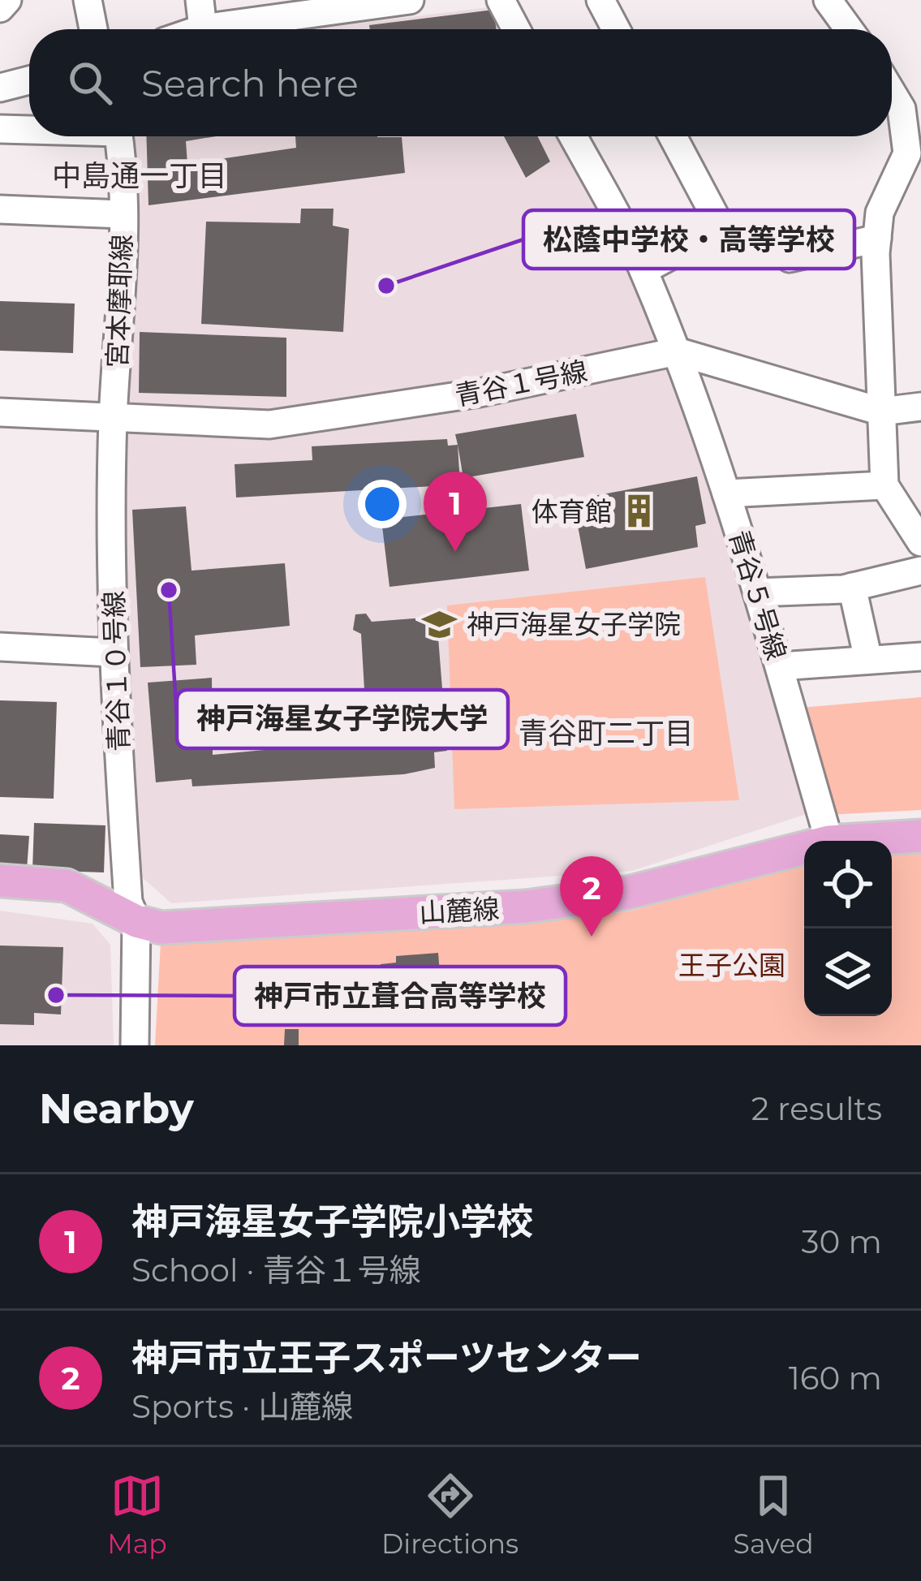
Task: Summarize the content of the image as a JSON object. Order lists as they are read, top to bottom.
{
  "streets": {
    "main road": ["山麓線"],
    "street": [
      "宮本摩耶線",
      "青谷１号線",
      "青谷５号線",
      "青谷１０号線"
    ]
  },
  "crossings": [
    ["宮本摩耶線", "青谷１号線"],
    ["宮本摩耶線", "青谷１０号線"],
    ["青谷１号線", "青谷５号線"],
    ["青谷１号線", "青谷１０号線"],
    ["青谷５号線", "山麓線"],
    ["青谷１０号線", "山麓線"]
  ],
  "districts": ["中島通一丁目", "青谷町二丁目"],
  "parks": ["王子公園"],
  "places": {
    "other": ["松蔭中学校・高等学校", "神戸海星女子学院大学", "神戸市立葺合高等学校"],
    "building": ["体育館"],
    "school or university": ["神戸海星女子学院"]
  },
  "page": {
    "search": "Search here",
    "pins": ["1", "2"],
    "heading": ["Nearby", "2 results"],
    "list": [
      {
        "mark": "1",
        "name": "神戸海星女子学院小学校",
        "note": "School · 青谷１号線",
        "value": "30 m"
      },
      {
        "mark": "2",
        "name": "神戸市立王子スポーツセンター",
        "note": "Sports · 山麓線",
        "value": "160 m"
      }
    ],
    "nav": ["Map", "Directions", "Saved"]
  }
}
